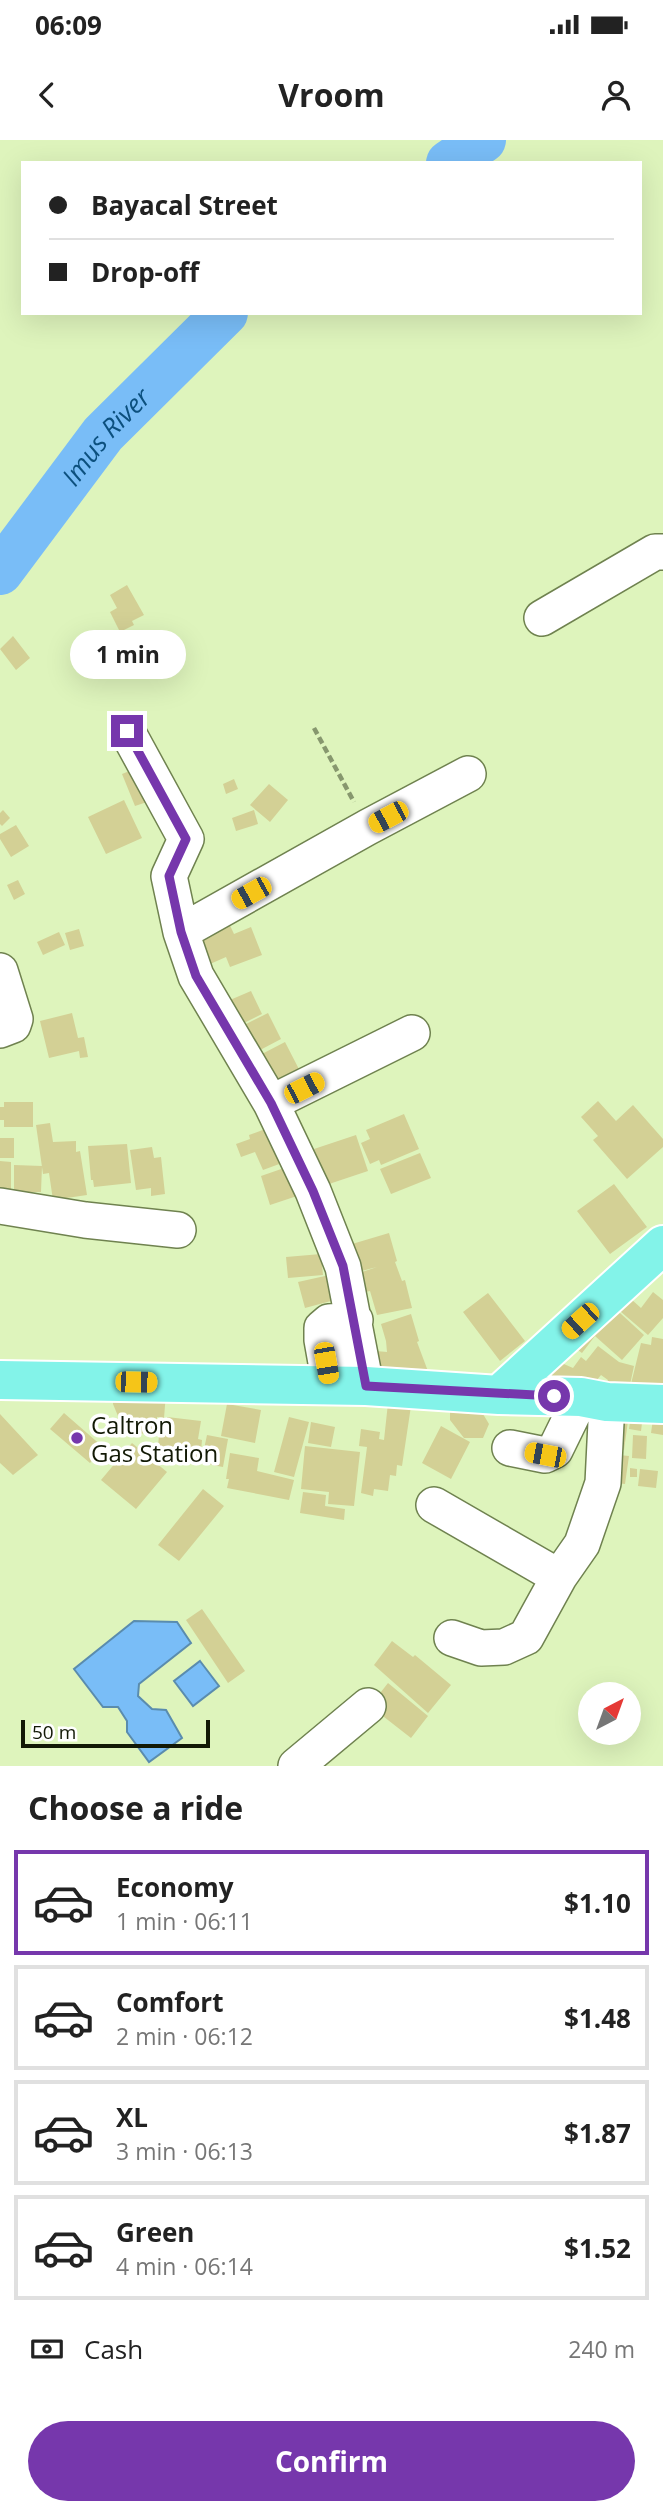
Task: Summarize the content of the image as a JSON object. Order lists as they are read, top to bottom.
{
  "water": ["Imus River"],
  "places": ["Caltron Gas Station"],
  "scale_bar": "50 m",
  "north": "top right",
  "page": {
    "status": "06:09",
    "header": "Vroom",
    "banner": ["Bayacal Street", "Drop-off"],
    "bubble": "1 min",
    "scale": "50 m",
    "heading": "Choose a ride",
    "list": [
      {
        "name": "Economy",
        "note": "1 min · 06:11",
        "value": "$1.10"
      },
      {
        "name": "Comfort",
        "note": "2 min · 06:12",
        "value": "$1.48"
      },
      {
        "name": "XL",
        "note": "3 min · 06:13",
        "value": "$1.87"
      },
      {
        "name": "Green",
        "note": "4 min · 06:14",
        "value": "$1.52"
      }
    ],
    "pay": ["Cash", "240 m"],
    "buttons": "Confirm"
  }
}
